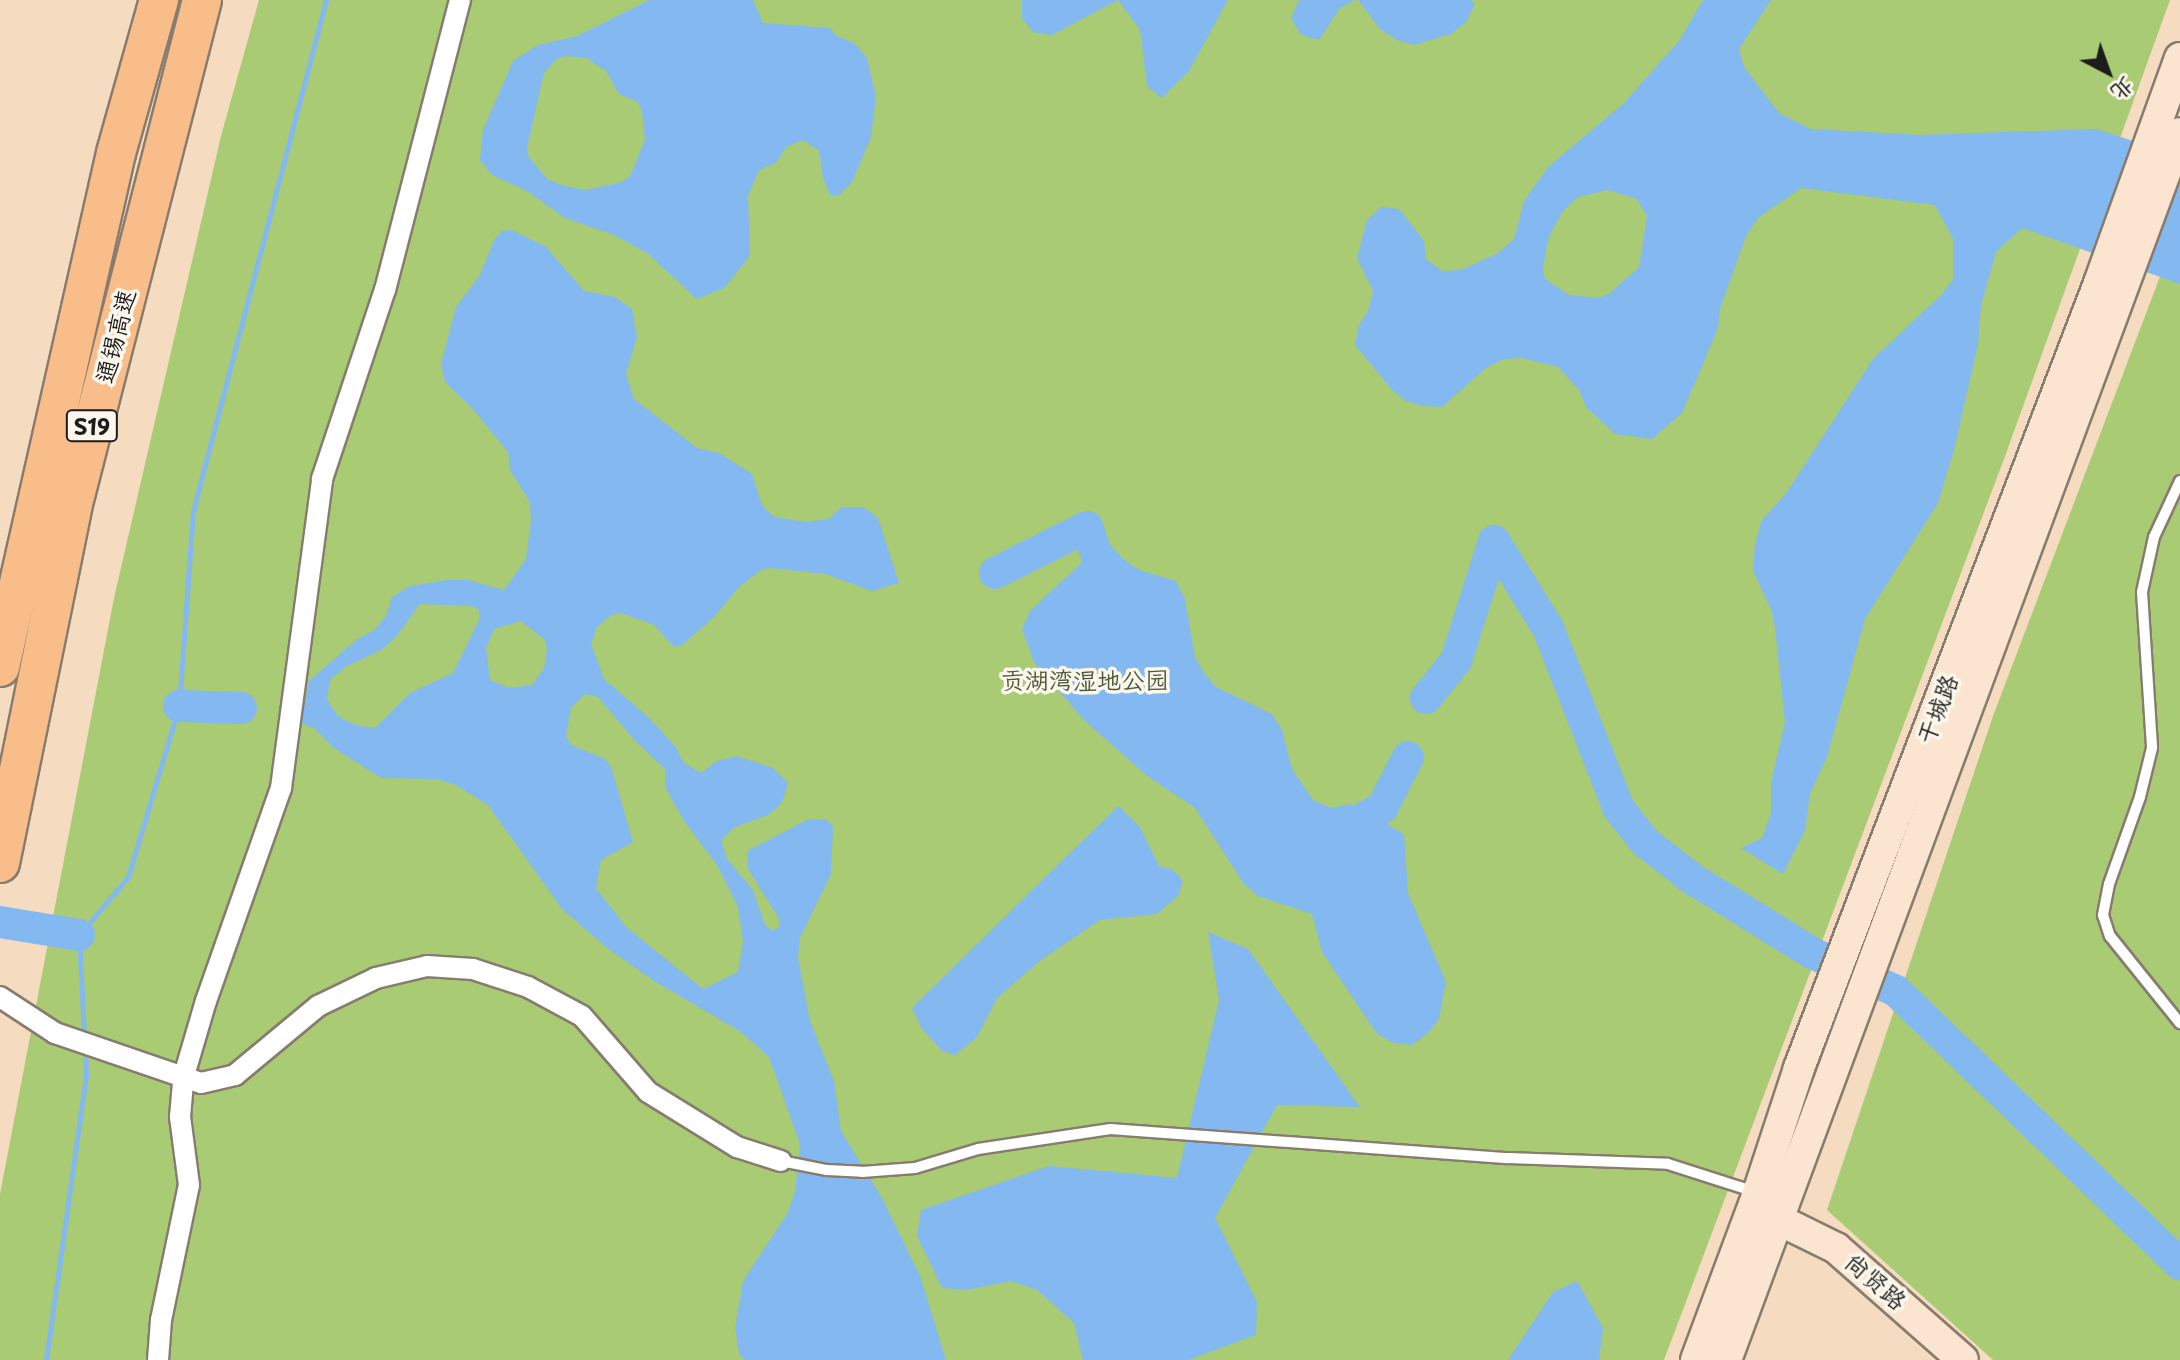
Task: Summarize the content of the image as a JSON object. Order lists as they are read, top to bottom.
{
  "streets": {
    "highway": ["通锡高速", "S19"],
    "street": ["干城路", "尚贤路"]
  },
  "crossings": [
    ["干城路", "尚贤路"]
  ],
  "parks": ["贡湖湾湿地公园"],
  "north": "bottom right"
}
